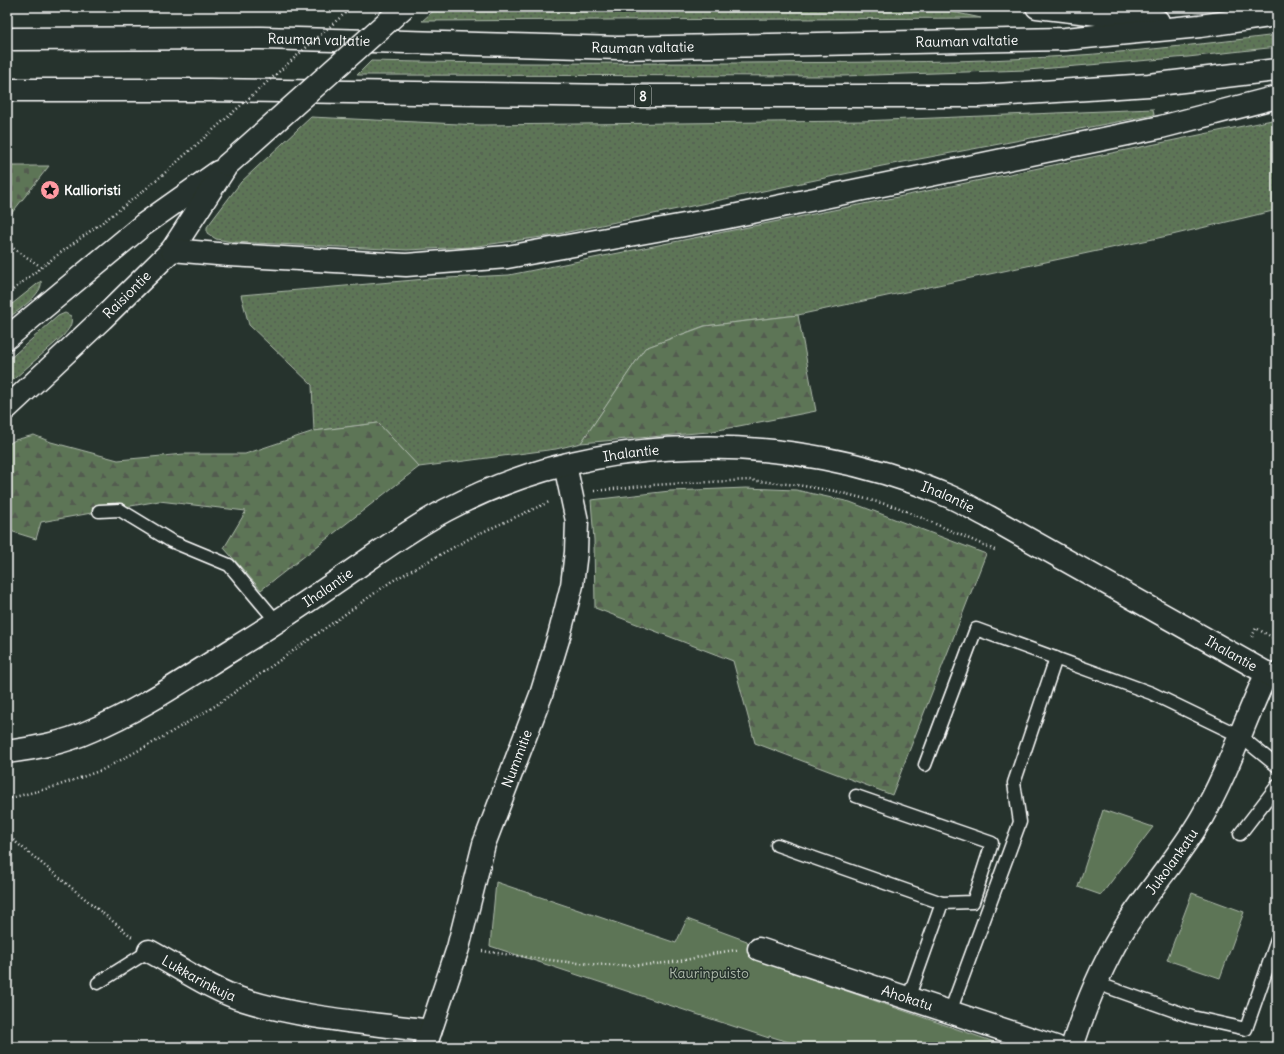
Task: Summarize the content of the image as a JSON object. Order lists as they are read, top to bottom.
{
  "streets": {
    "main road": [
      "Rauman valtatie",
      "8",
      "Raisiontie",
      "Ihalantie",
      "Nummitie",
      "Jukolankatu",
      "Lukkarinkuja",
      "Ahokatu"
    ]
  },
  "crossings": [
    ["Ihalantie", "Nummitie"],
    ["Ihalantie", "Jukolankatu"],
    ["Nummitie", "Lukkarinkuja"]
  ],
  "parks": ["Kaurinpuisto"],
  "places": {
    "place": ["Kallioristi"]
  }
}
